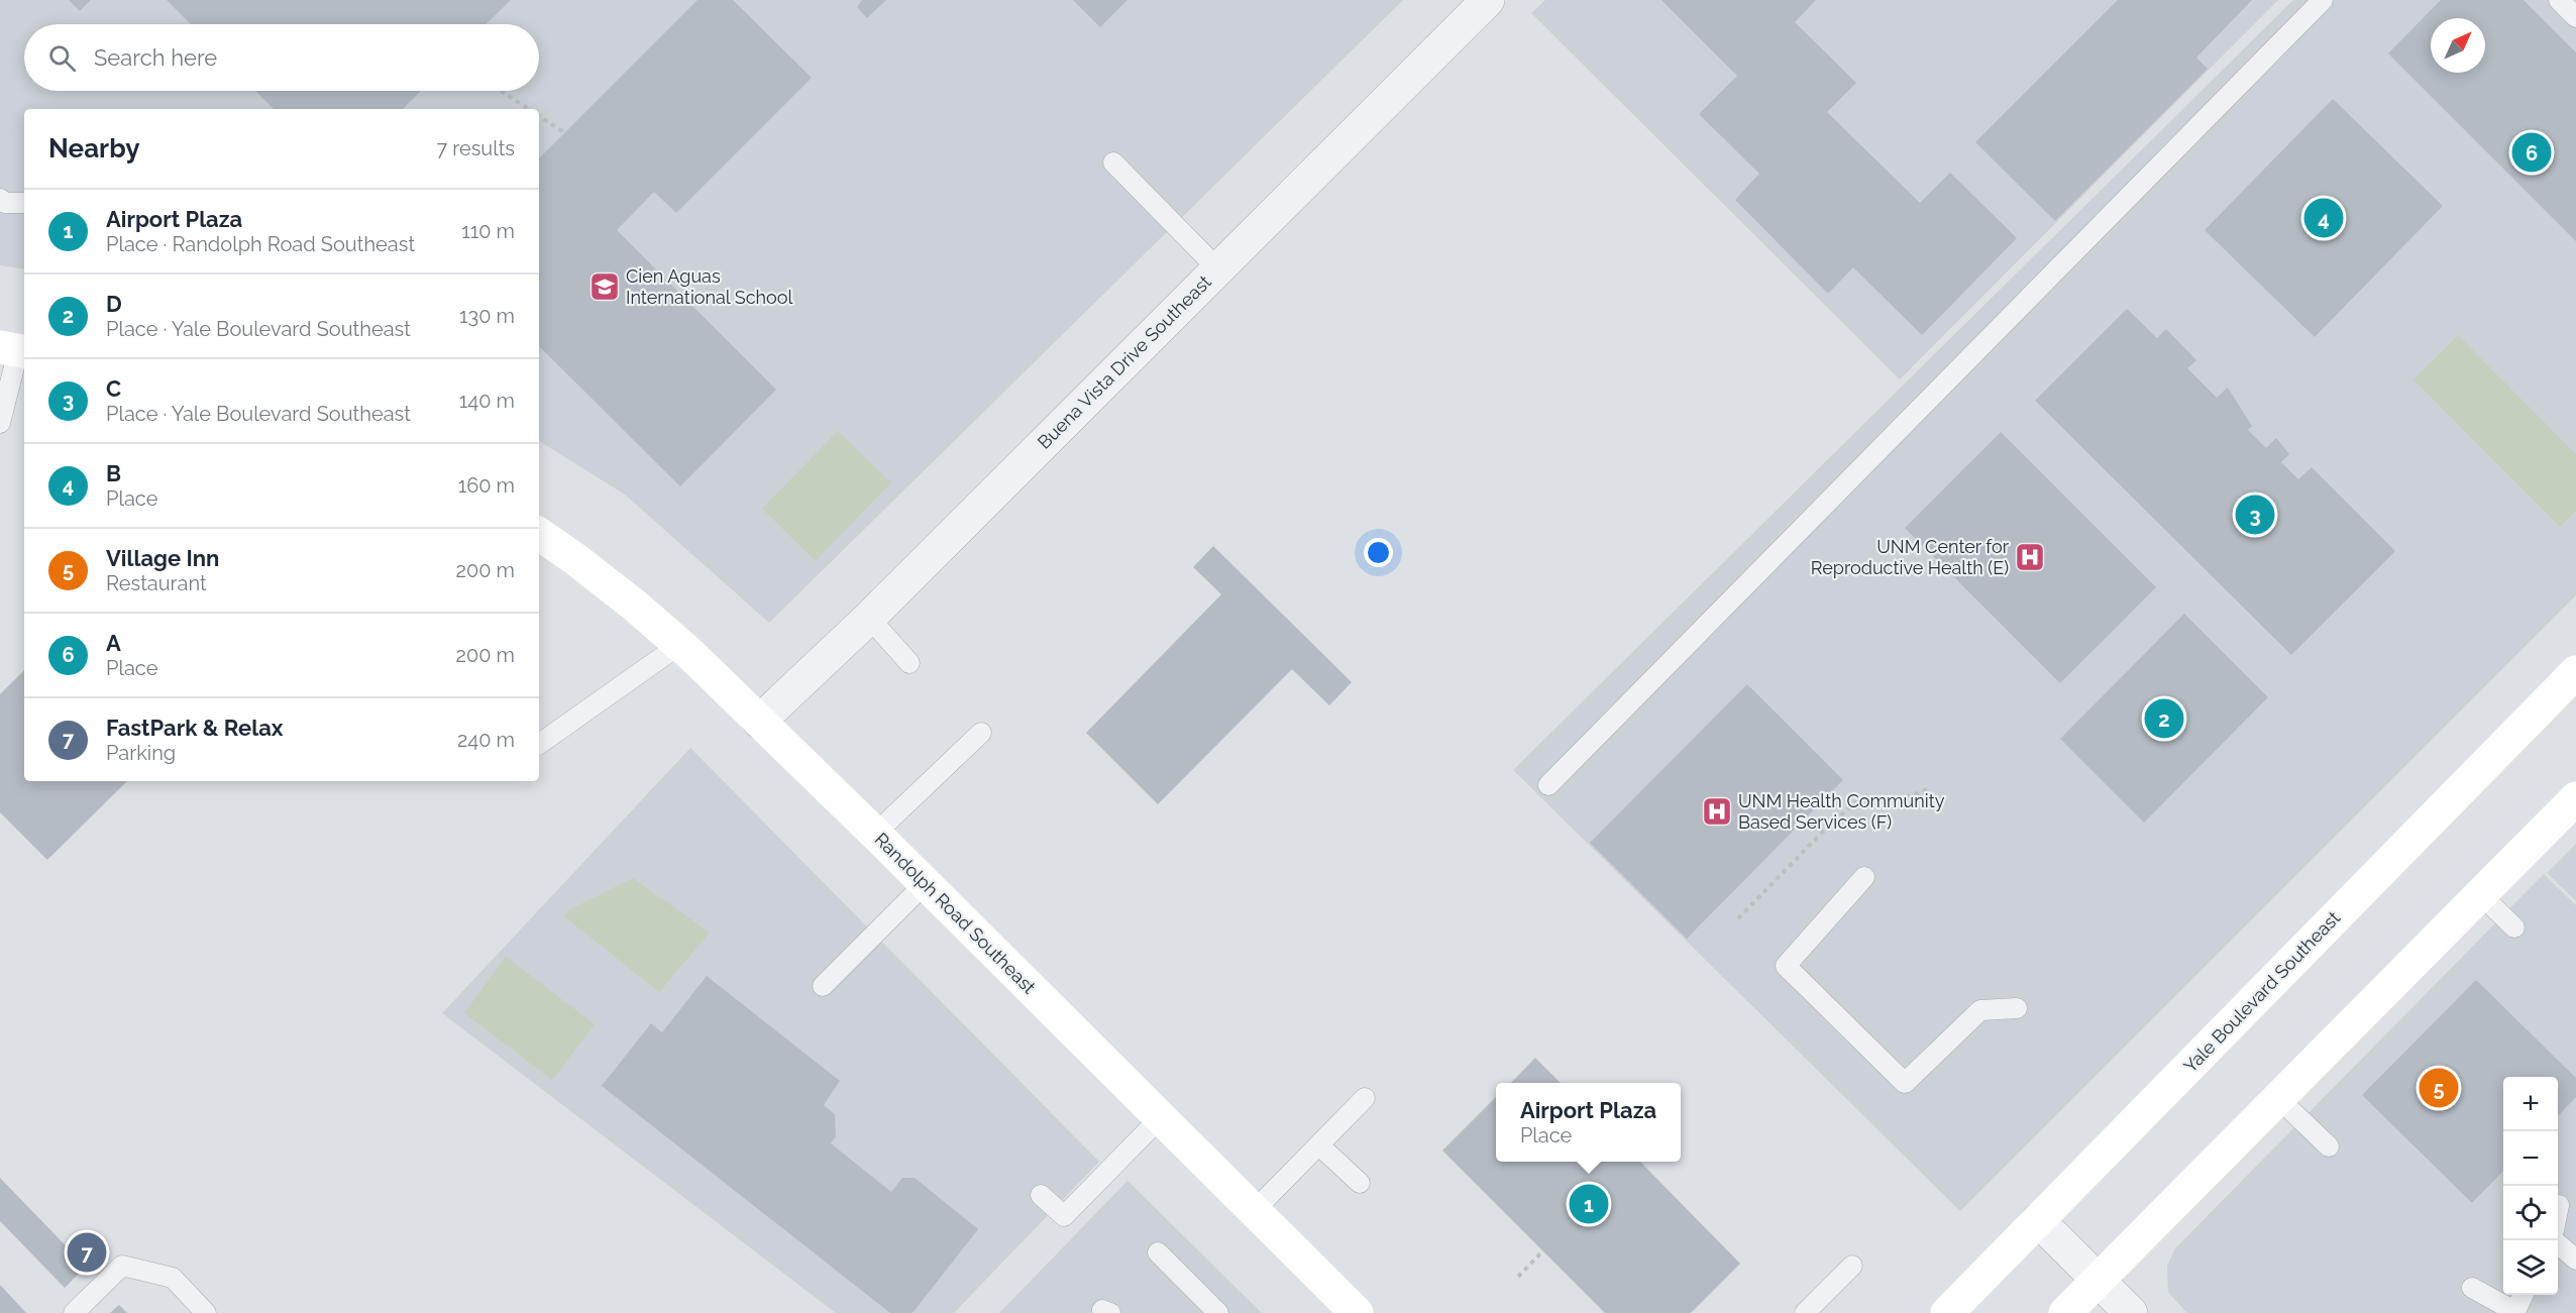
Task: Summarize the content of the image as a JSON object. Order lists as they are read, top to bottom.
{
  "streets": {
    "main road": ["Randolph Road Southeast", "Yale Boulevard Southeast"],
    "street": ["Buena Vista Drive Southeast"]
  },
  "crossings": [
    ["Buena Vista Drive Southeast", "Randolph Road Southeast"]
  ],
  "places": {
    "school or university": ["Cien Aguas International School"],
    "hospital": ["UNM Center for Reproductive Health (E)", "UNM Health Community Based Services (F)"]
  },
  "north": "top right",
  "page": {
    "search": "Search here",
    "heading": ["Nearby", "7 results"],
    "pins": [
      "6",
      "4",
      "3",
      "2",
      "5",
      "1",
      "7"
    ],
    "list": [
      {
        "mark": "1",
        "name": "Airport Plaza",
        "note": "Place · Randolph Road Southeast",
        "value": "110 m"
      },
      {
        "mark": "2",
        "name": "D",
        "note": "Place · Yale Boulevard Southeast",
        "value": "130 m"
      },
      {
        "mark": "3",
        "name": "C",
        "note": "Place · Yale Boulevard Southeast",
        "value": "140 m"
      },
      {
        "mark": "4",
        "name": "B",
        "note": "Place",
        "value": "160 m"
      },
      {
        "mark": "5",
        "name": "Village Inn",
        "note": "Restaurant",
        "value": "200 m"
      },
      {
        "mark": "6",
        "name": "A",
        "note": "Place",
        "value": "200 m"
      },
      {
        "mark": "7",
        "name": "FastPark & Relax",
        "note": "Parking",
        "value": "240 m"
      }
    ],
    "map_buttons": ["+", "−"],
    "popup": ["Airport Plaza", "Place"]
  }
}
